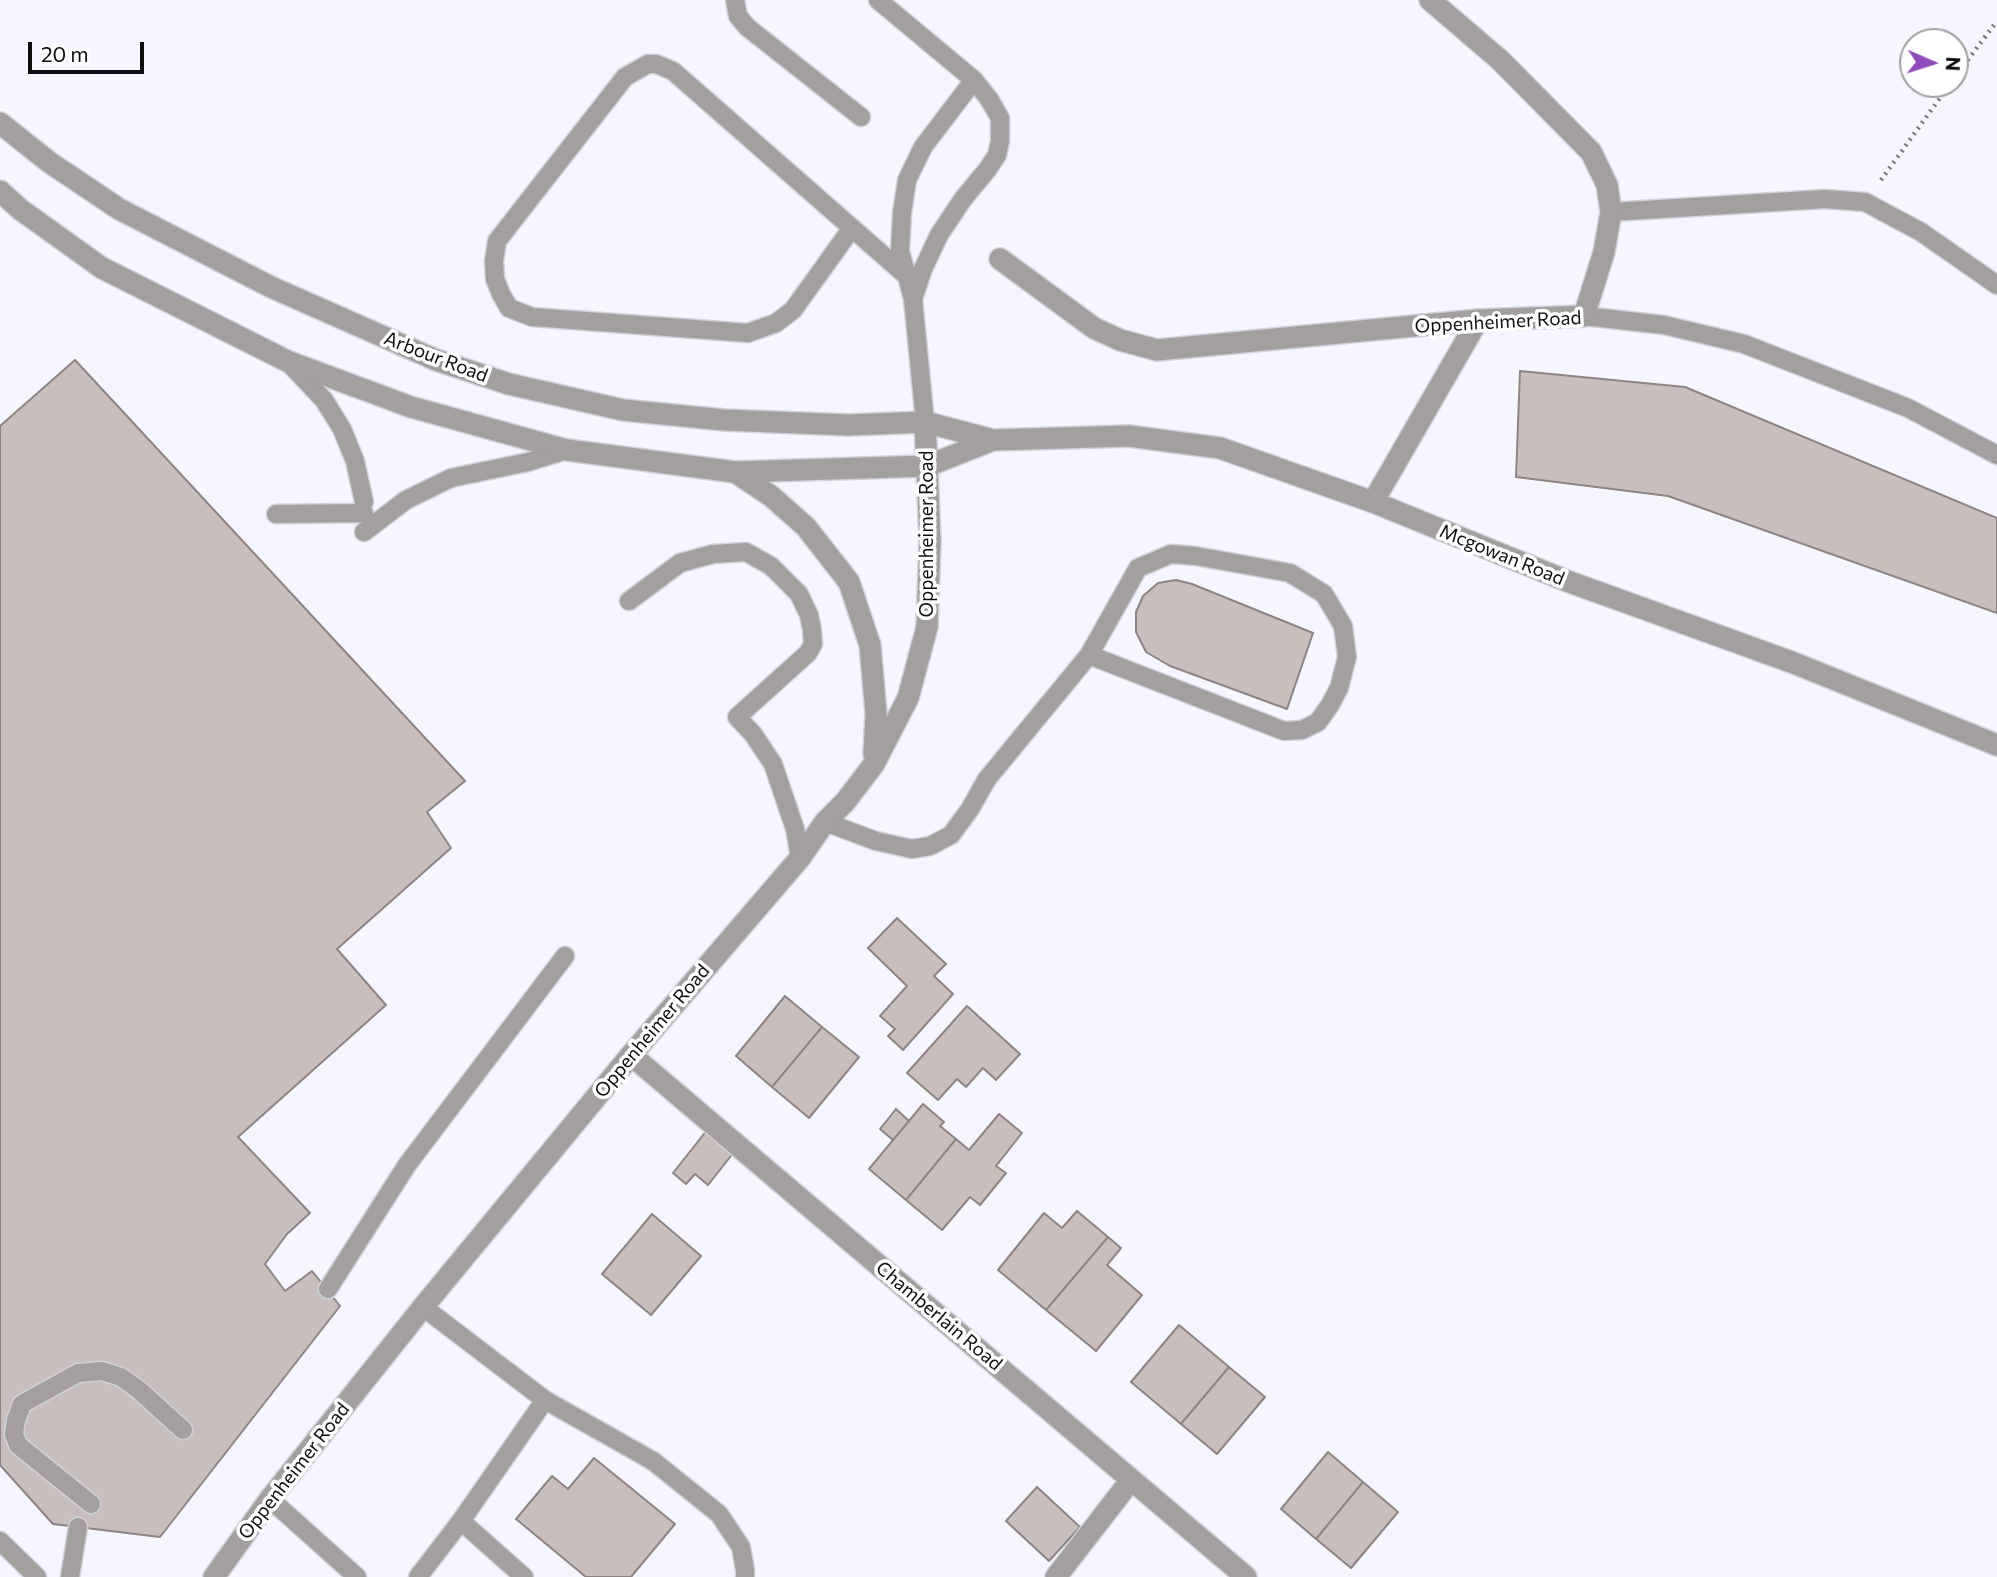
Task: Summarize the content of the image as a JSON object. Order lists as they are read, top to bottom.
{
  "streets": {
    "street": [
      "Oppenheimer Road",
      "Arbour Road",
      "Mcgowan Road",
      "Chamberlain Road"
    ]
  },
  "crossings": [
    ["Oppenheimer Road", "Arbour Road"],
    ["Oppenheimer Road", "Mcgowan Road"],
    ["Oppenheimer Road", "Chamberlain Road"],
    ["Arbour Road", "Mcgowan Road"]
  ],
  "scale_bar": "20 m",
  "north": "right"
}
